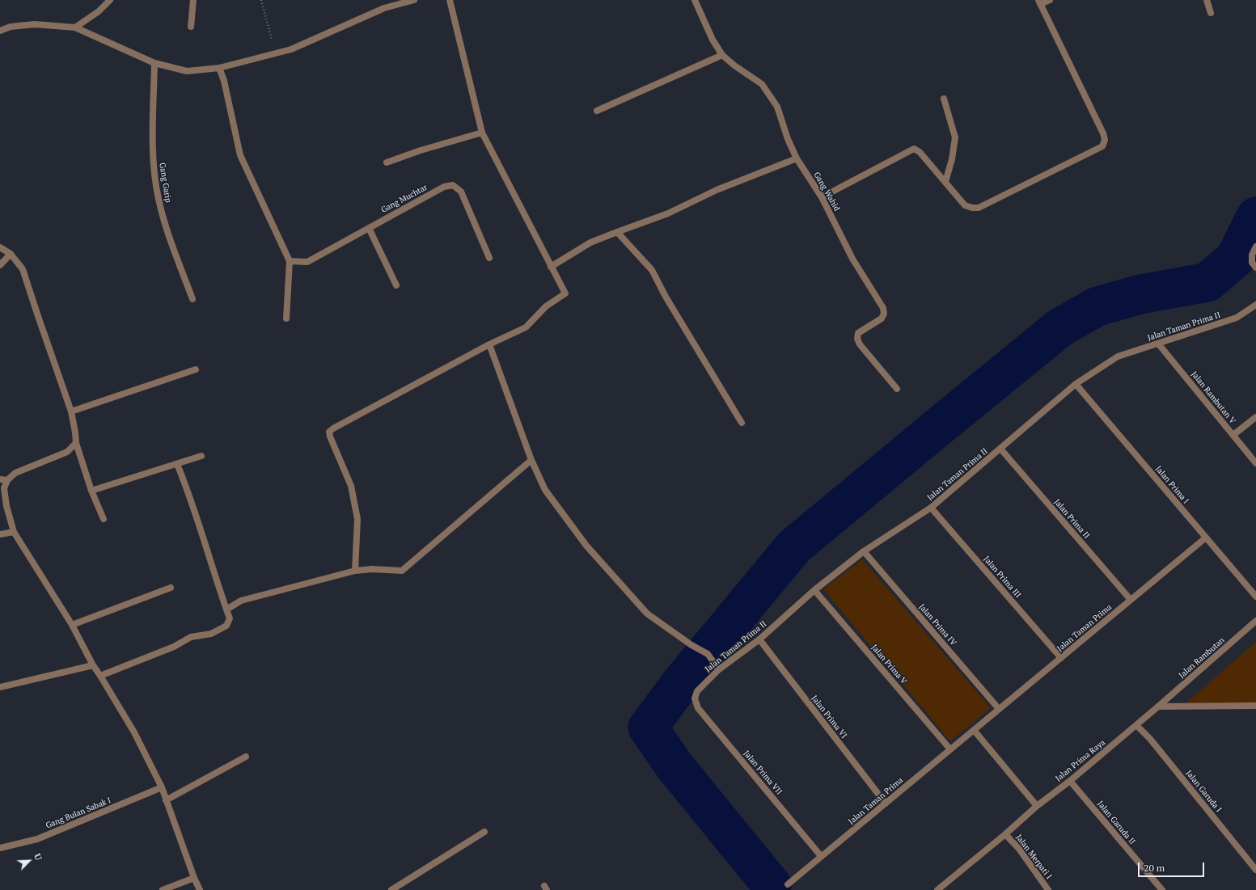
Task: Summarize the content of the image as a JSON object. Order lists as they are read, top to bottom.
{
  "streets": {
    "street": [
      "Gang Garip",
      "Gang Wahid",
      "Gang Muchtar",
      "Jalan Taman Prima II",
      "Jalan Rambutan V",
      "Jalan Prima I",
      "Jalan Prima II",
      "Jalan Prima III",
      "Jalan Prima IV",
      "Jalan Taman Prima",
      "Jalan Rambutan",
      "Jalan Prima V",
      "Jalan Prima VI",
      "Jalan Prima Raya",
      "Jalan Prima VII",
      "Jalan Garuda I",
      "Gang Bulan Sabak I",
      "Jalan Garuda II",
      "Jalan Merpati I"
    ]
  },
  "crossings": [
    ["Jalan Taman Prima II", "Jalan Rambutan V"],
    ["Jalan Taman Prima II", "Jalan Prima I"],
    ["Jalan Taman Prima II", "Jalan Prima II"],
    ["Jalan Taman Prima II", "Jalan Prima III"],
    ["Jalan Taman Prima II", "Jalan Prima IV"],
    ["Jalan Taman Prima II", "Jalan Prima V"],
    ["Jalan Taman Prima II", "Jalan Prima VI"],
    ["Jalan Taman Prima II", "Jalan Prima VII"],
    ["Jalan Prima I", "Jalan Taman Prima"],
    ["Jalan Prima II", "Jalan Taman Prima"],
    ["Jalan Prima III", "Jalan Taman Prima"],
    ["Jalan Prima IV", "Jalan Taman Prima"],
    ["Jalan Taman Prima", "Jalan Prima V"],
    ["Jalan Taman Prima", "Jalan Prima VI"],
    ["Jalan Taman Prima", "Jalan Prima VII"],
    ["Jalan Rambutan", "Jalan Prima Raya"],
    ["Jalan Prima Raya", "Jalan Garuda I"],
    ["Jalan Prima Raya", "Jalan Garuda II"],
    ["Jalan Prima Raya", "Jalan Merpati I"]
  ],
  "scale_bar": "20 m",
  "north": "top right"
}
